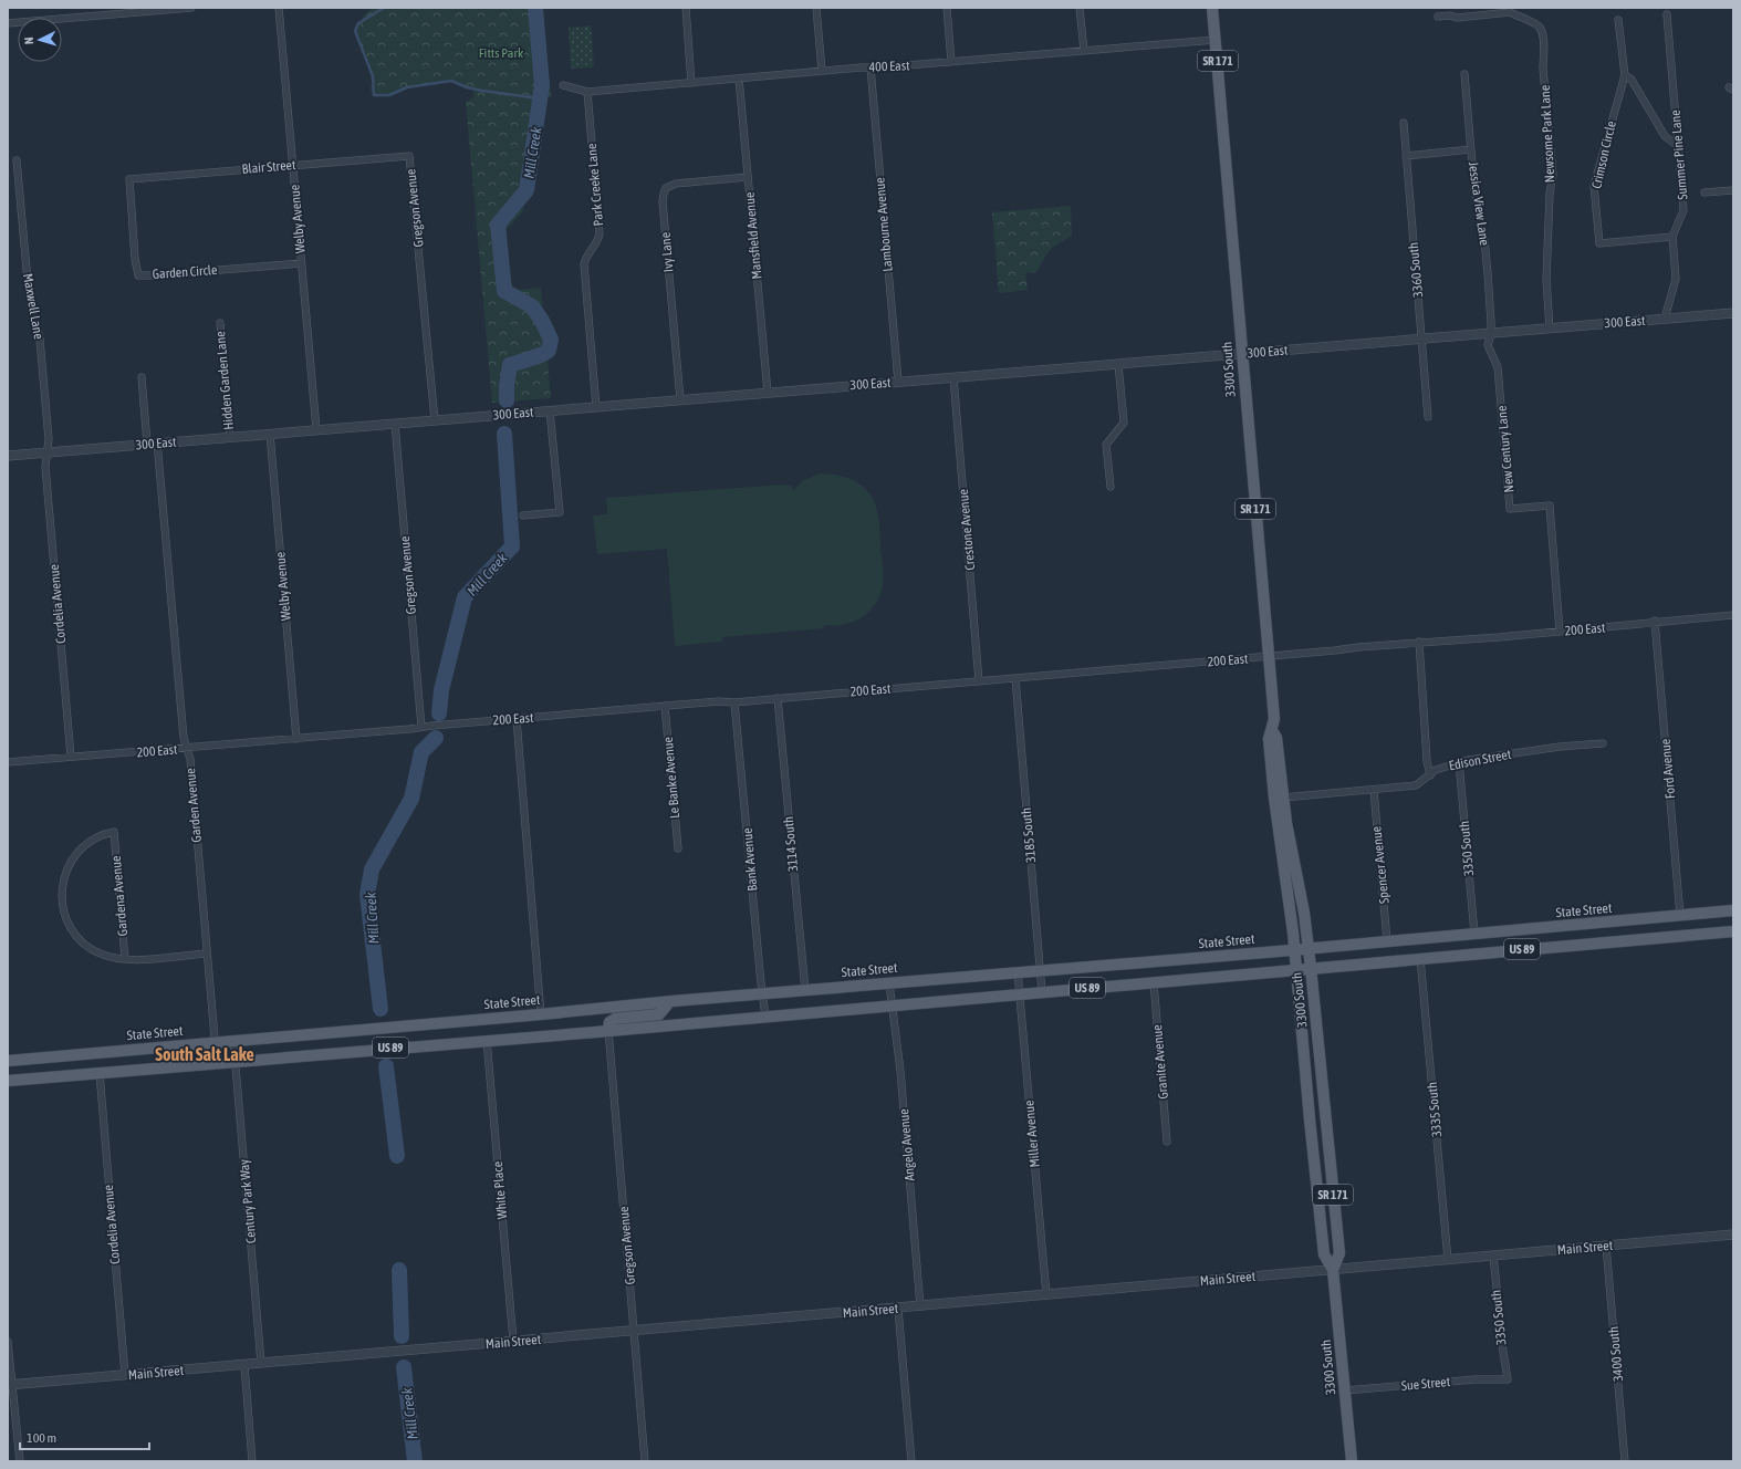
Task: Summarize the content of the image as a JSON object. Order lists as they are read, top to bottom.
{
  "streets": {
    "main road": [
      "SR 171",
      "3300 South",
      "State Street",
      "US 89"
    ],
    "street": [
      "400 East",
      "Newsome Park Lane",
      "Crimson Circle",
      "Summer Pine Lane",
      "Blair Street",
      "Park Creeke Lane",
      "Jessica View Lane",
      "Gregson Avenue",
      "Welby Avenue",
      "Lambourne Avenue",
      "Mansfield Avenue",
      "Ivy Lane",
      "3360 South",
      "Garden Circle",
      "Maxwell Lane",
      "300 East",
      "Hidden Garden Lane",
      "New Century Lane",
      "Crestone Avenue",
      "Cordelia Avenue",
      "200 East",
      "Edison Street",
      "Ford Avenue",
      "Le Banke Avenue",
      "Garden Avenue",
      "3185 South",
      "3114 South",
      "3350 South",
      "Bank Avenue",
      "Spencer Avenue",
      "Gardena Avenue",
      "Granite Avenue",
      "3335 South",
      "Miller Avenue",
      "Angelo Avenue",
      "White Place",
      "Century Park Way",
      "Main Street",
      "3400 South",
      "Sue Street"
    ]
  },
  "crossings": [
    ["400 East", "Park Creeke Lane"],
    ["400 East", "Lambourne Avenue"],
    ["400 East", "Mansfield Avenue"],
    ["400 East", "3300 South"],
    ["Newsome Park Lane", "300 East"],
    ["Crimson Circle", "Summer Pine Lane"],
    ["Summer Pine Lane", "300 East"],
    ["Blair Street", "Gregson Avenue"],
    ["Blair Street", "Welby Avenue"],
    ["Blair Street", "Garden Circle"],
    ["Park Creeke Lane", "300 East"],
    ["Jessica View Lane", "300 East"],
    ["Jessica View Lane", "New Century Lane"],
    ["Gregson Avenue", "300 East"],
    ["Gregson Avenue", "200 East"],
    ["Gregson Avenue", "US 89"],
    ["Gregson Avenue", "Main Street"],
    ["Welby Avenue", "Garden Circle"],
    ["Welby Avenue", "300 East"],
    ["Welby Avenue", "200 East"],
    ["Lambourne Avenue", "300 East"],
    ["Mansfield Avenue", "Ivy Lane"],
    ["Mansfield Avenue", "300 East"],
    ["Ivy Lane", "300 East"],
    ["3360 South", "300 East"],
    ["Maxwell Lane", "300 East"],
    ["Maxwell Lane", "Cordelia Avenue"],
    ["300 East", "3300 South"],
    ["300 East", "Hidden Garden Lane"],
    ["300 East", "New Century Lane"],
    ["300 East", "Crestone Avenue"],
    ["300 East", "Cordelia Avenue"],
    ["300 East", "Garden Avenue"],
    ["3300 South", "200 East"],
    ["3300 South", "Edison Street"],
    ["3300 South", "State Street"],
    ["3300 South", "US 89"],
    ["3300 South", "Main Street"],
    ["3300 South", "Sue Street"],
    ["New Century Lane", "200 East"],
    ["Crestone Avenue", "200 East"],
    ["Cordelia Avenue", "200 East"],
    ["Cordelia Avenue", "US 89"],
    ["Cordelia Avenue", "Main Street"],
    ["200 East", "Ford Avenue"],
    ["200 East", "Le Banke Avenue"],
    ["200 East", "Garden Avenue"],
    ["200 East", "3185 South"],
    ["200 East", "3114 South"],
    ["200 East", "Bank Avenue"],
    ["Edison Street", "3350 South"],
    ["Edison Street", "Spencer Avenue"],
    ["Ford Avenue", "State Street"],
    ["Garden Avenue", "State Street"],
    ["Garden Avenue", "US 89"],
    ["3185 South", "State Street"],
    ["3185 South", "US 89"],
    ["3114 South", "State Street"],
    ["3350 South", "State Street"],
    ["3350 South", "Main Street"],
    ["3350 South", "Sue Street"],
    ["Bank Avenue", "State Street"],
    ["Bank Avenue", "US 89"],
    ["Spencer Avenue", "State Street"],
    ["State Street", "Miller Avenue"],
    ["State Street", "Angelo Avenue"],
    ["State Street", "Century Park Way"],
    ["US 89", "Granite Avenue"],
    ["US 89", "3335 South"],
    ["US 89", "Miller Avenue"],
    ["US 89", "Angelo Avenue"],
    ["US 89", "White Place"],
    ["US 89", "Century Park Way"],
    ["3335 South", "Main Street"],
    ["Miller Avenue", "Main Street"],
    ["Angelo Avenue", "Main Street"],
    ["White Place", "Main Street"],
    ["Century Park Way", "Main Street"],
    ["Main Street", "3400 South"]
  ],
  "districts": ["South Salt Lake"],
  "water": ["Mill Creek"],
  "parks": ["Fitts Park"],
  "scale_bar": "100 m",
  "north": "left"
}
